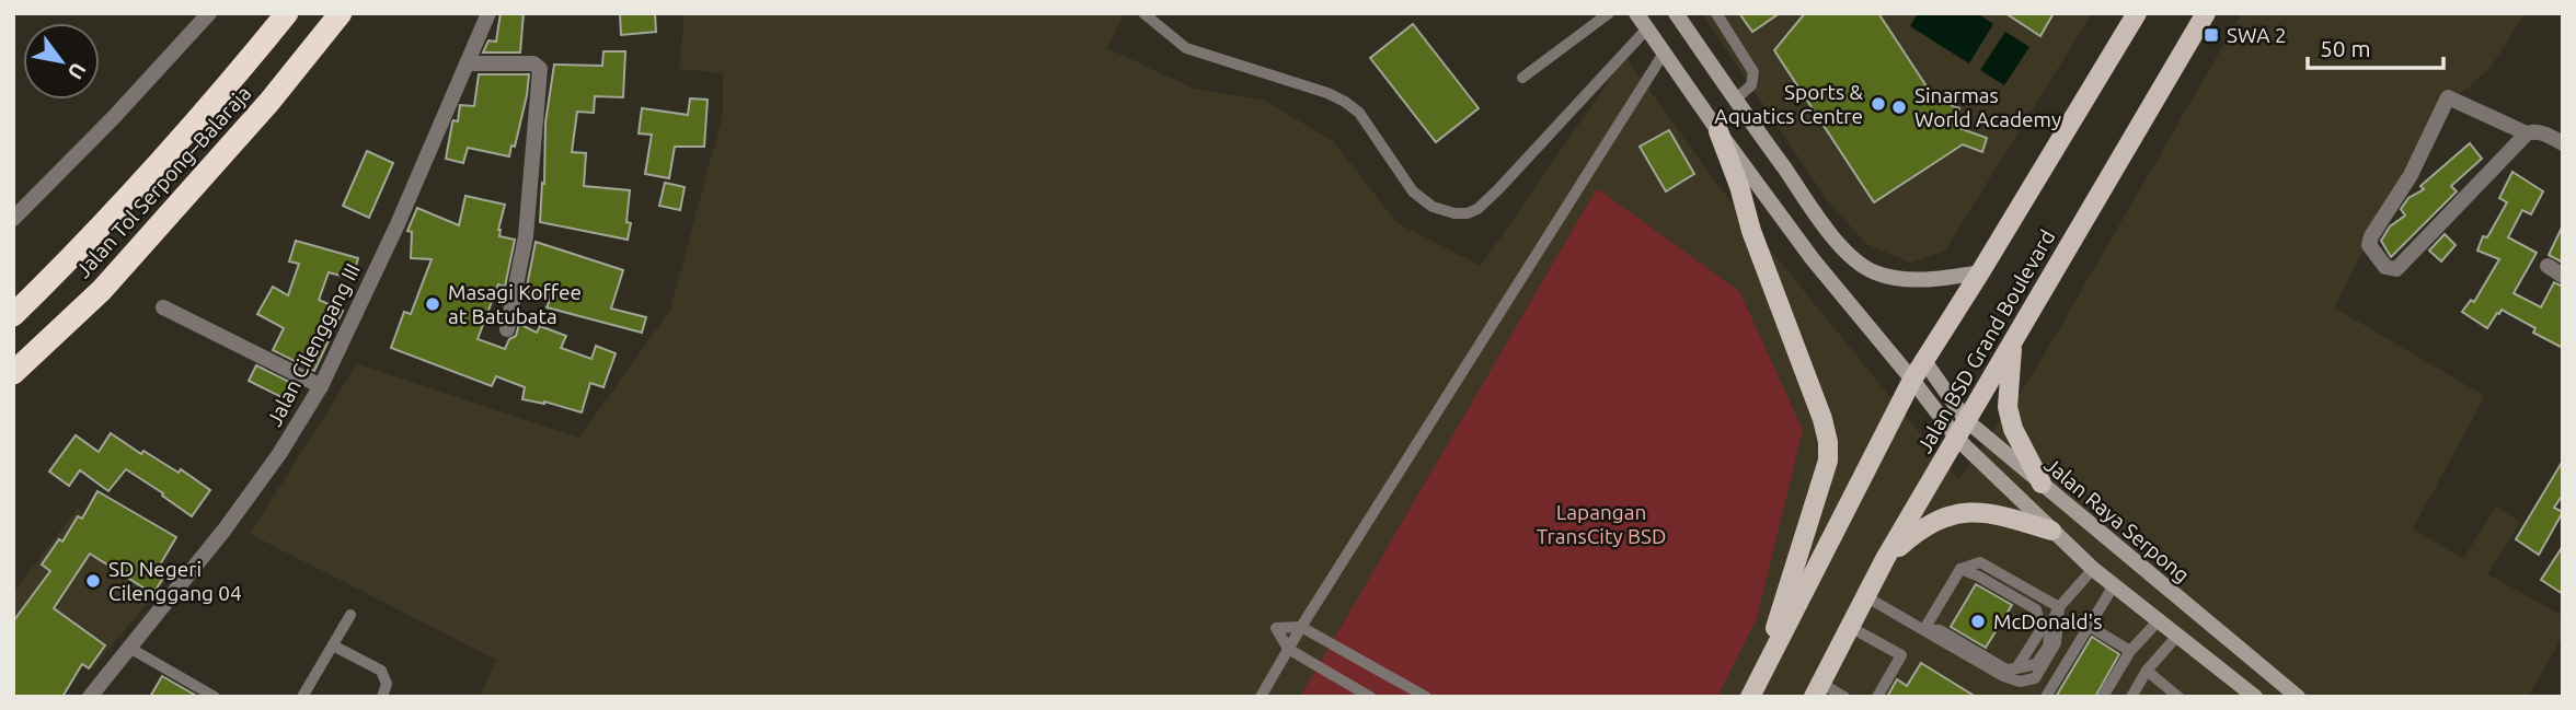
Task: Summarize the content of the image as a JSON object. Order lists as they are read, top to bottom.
{
  "streets": {
    "highway": ["Jalan Tol Serpong–Balaraja"],
    "main road": ["Jalan BSD Grand Boulevard", "Jalan Raya Serpong"],
    "street": ["Jalan Cilenggang III"]
  },
  "crossings": [
    ["Jalan BSD Grand Boulevard", "Jalan Raya Serpong"]
  ],
  "parks": ["Lapangan TransCity BSD"],
  "places": {
    "transit": ["SWA 2"],
    "other": [
      "Sports & Aquatics Centre",
      "Sinarmas World Academy",
      "Masagi Koffee at Batubata",
      "SD Negeri Cilenggang 04",
      "McDonald's"
    ]
  },
  "scale_bar": "50 m",
  "north": "bottom right"
}
